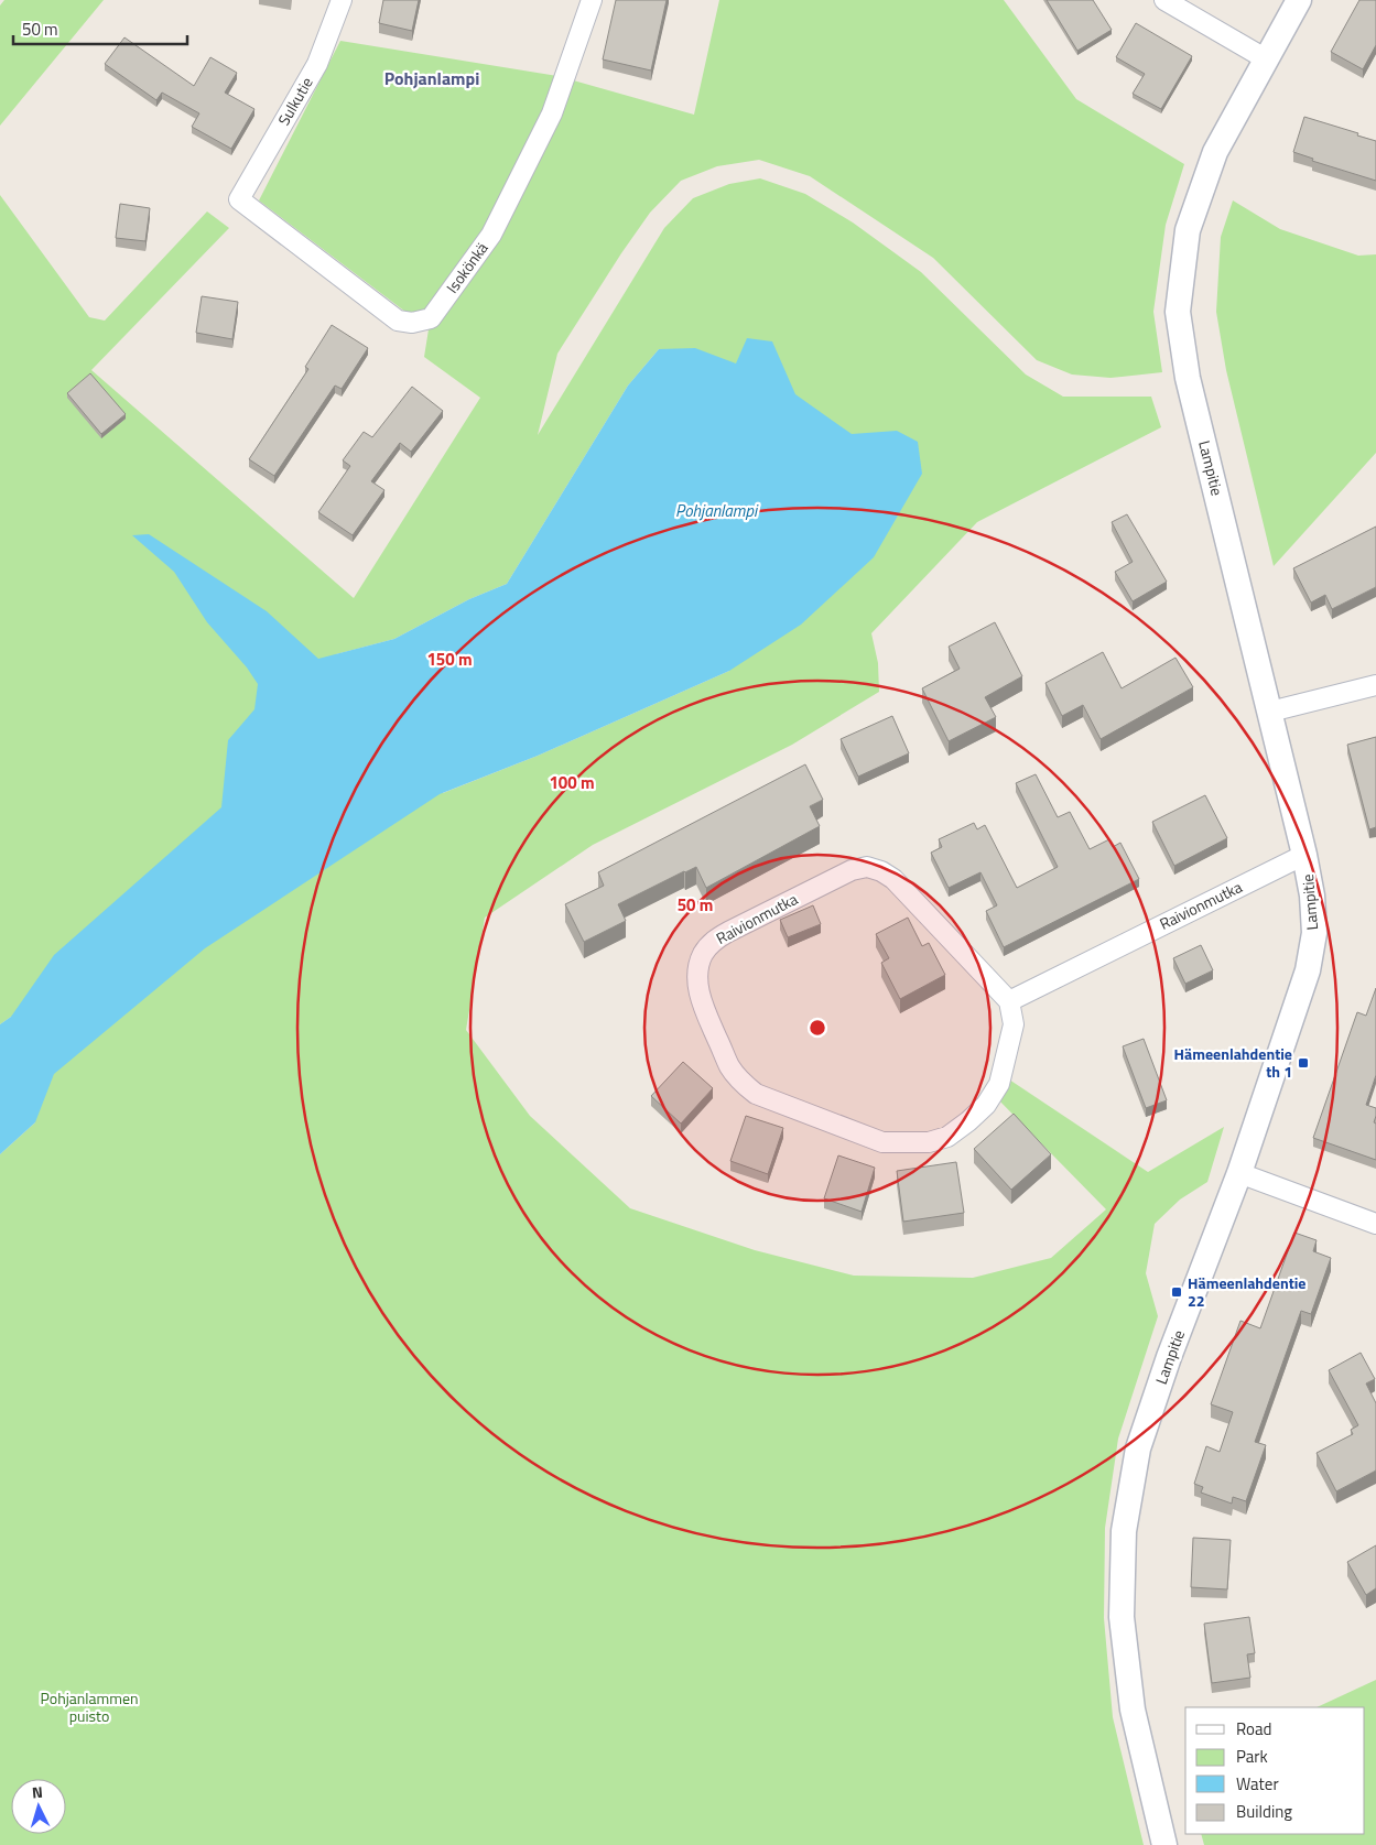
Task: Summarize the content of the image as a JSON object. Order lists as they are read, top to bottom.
{
  "streets": {
    "street": [
      "Sulkutie",
      "Isokönkä",
      "Lampitie",
      "Raivionmutka"
    ]
  },
  "crossings": [
    ["Sulkutie", "Isokönkä"],
    ["Lampitie", "Raivionmutka"]
  ],
  "districts": ["Pohjanlampi"],
  "water": ["Pohjanlampi"],
  "parks": ["Pohjanlammen puisto"],
  "places": {
    "transit": ["Hämeenlahdentie th 1", "Hämeenlahdentie 22"]
  },
  "legend": [
    "Road",
    "Park",
    "Water",
    "Building"
  ],
  "scale_bar": "50 m",
  "north": "top",
  "rings": ["150 m", "100 m", "50 m"]
}
